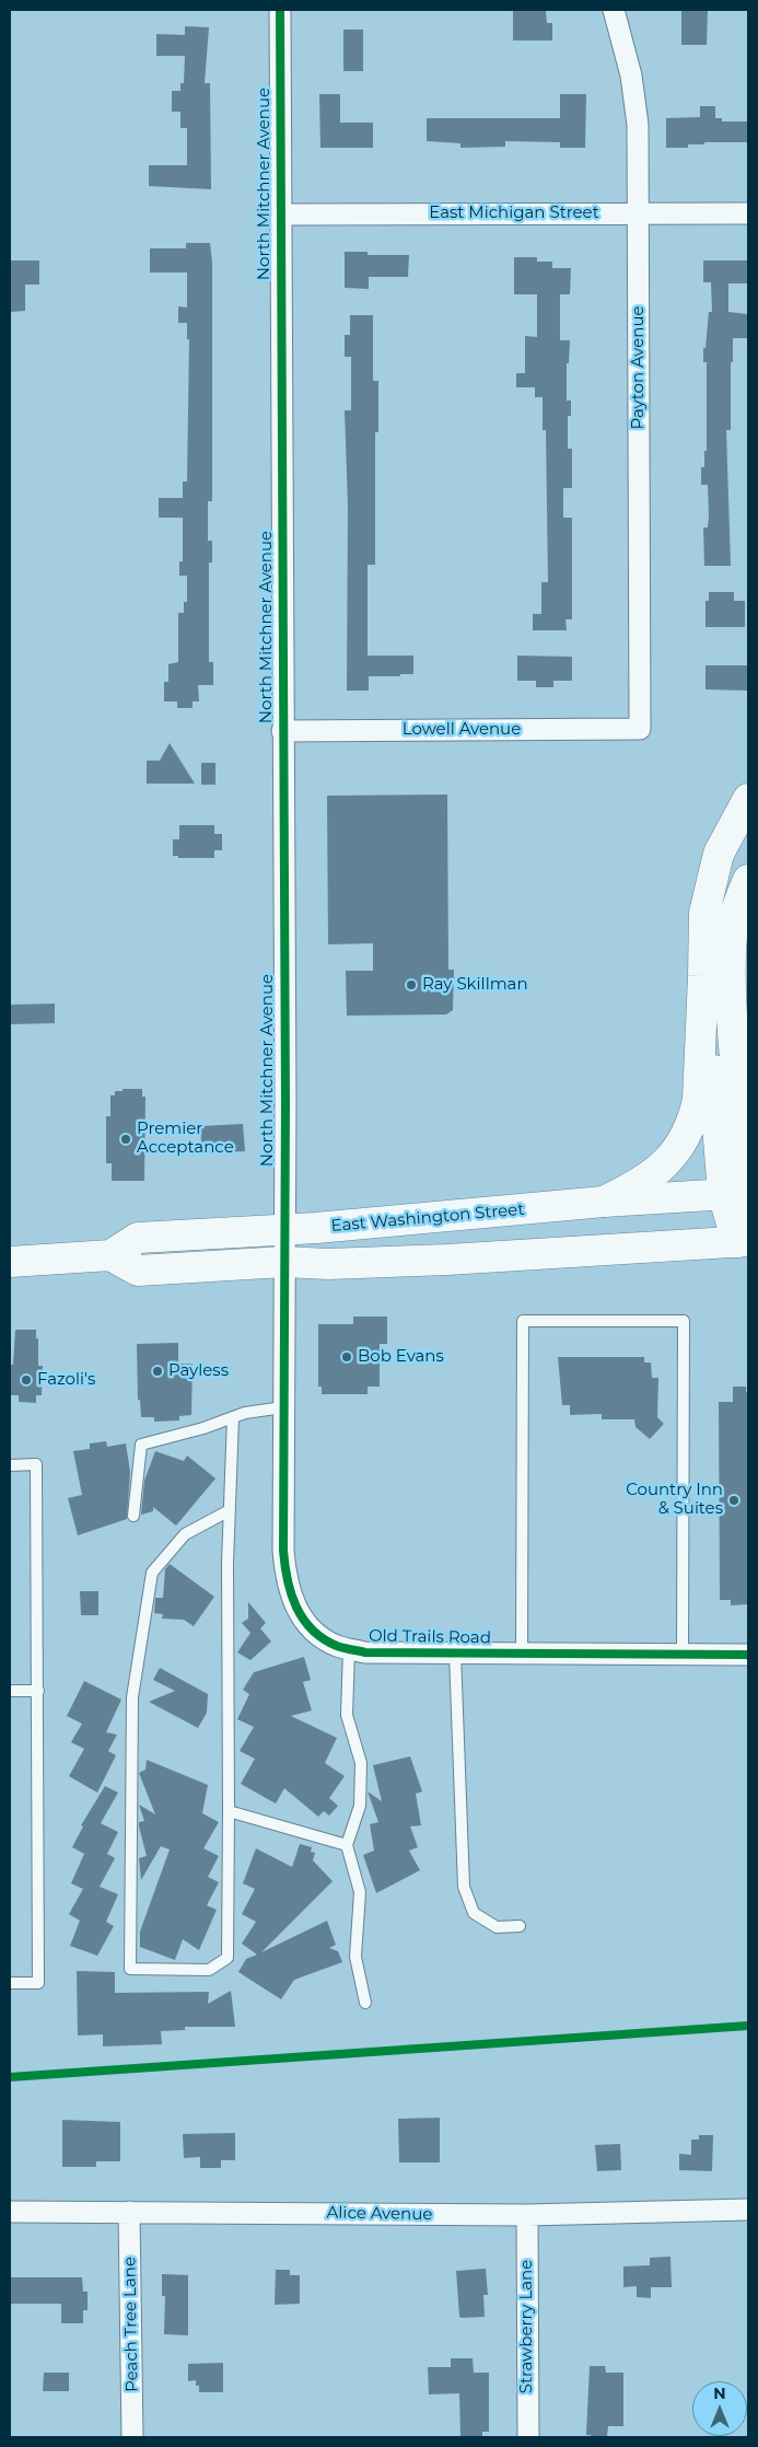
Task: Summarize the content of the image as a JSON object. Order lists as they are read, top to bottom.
{
  "streets": {
    "main road": ["East Washington Street"],
    "street": [
      "North Mitchner Avenue",
      "East Michigan Street",
      "Payton Avenue",
      "Lowell Avenue",
      "Old Trails Road",
      "Alice Avenue",
      "Peach Tree Lane",
      "Strawberry Lane"
    ]
  },
  "crossings": [
    ["North Mitchner Avenue", "East Michigan Street"],
    ["North Mitchner Avenue", "Lowell Avenue"],
    ["North Mitchner Avenue", "East Washington Street"],
    ["North Mitchner Avenue", "Old Trails Road"],
    ["East Michigan Street", "Payton Avenue"],
    ["Payton Avenue", "Lowell Avenue"],
    ["East Washington Street", "Old Trails Road"],
    ["Alice Avenue", "Peach Tree Lane"],
    ["Alice Avenue", "Strawberry Lane"]
  ],
  "places": [
    "Ray Skillman",
    "Premier Acceptance",
    "Bob Evans",
    "Payless",
    "Fazoli's",
    "Country Inn & Suites"
  ],
  "north": "top"
}
